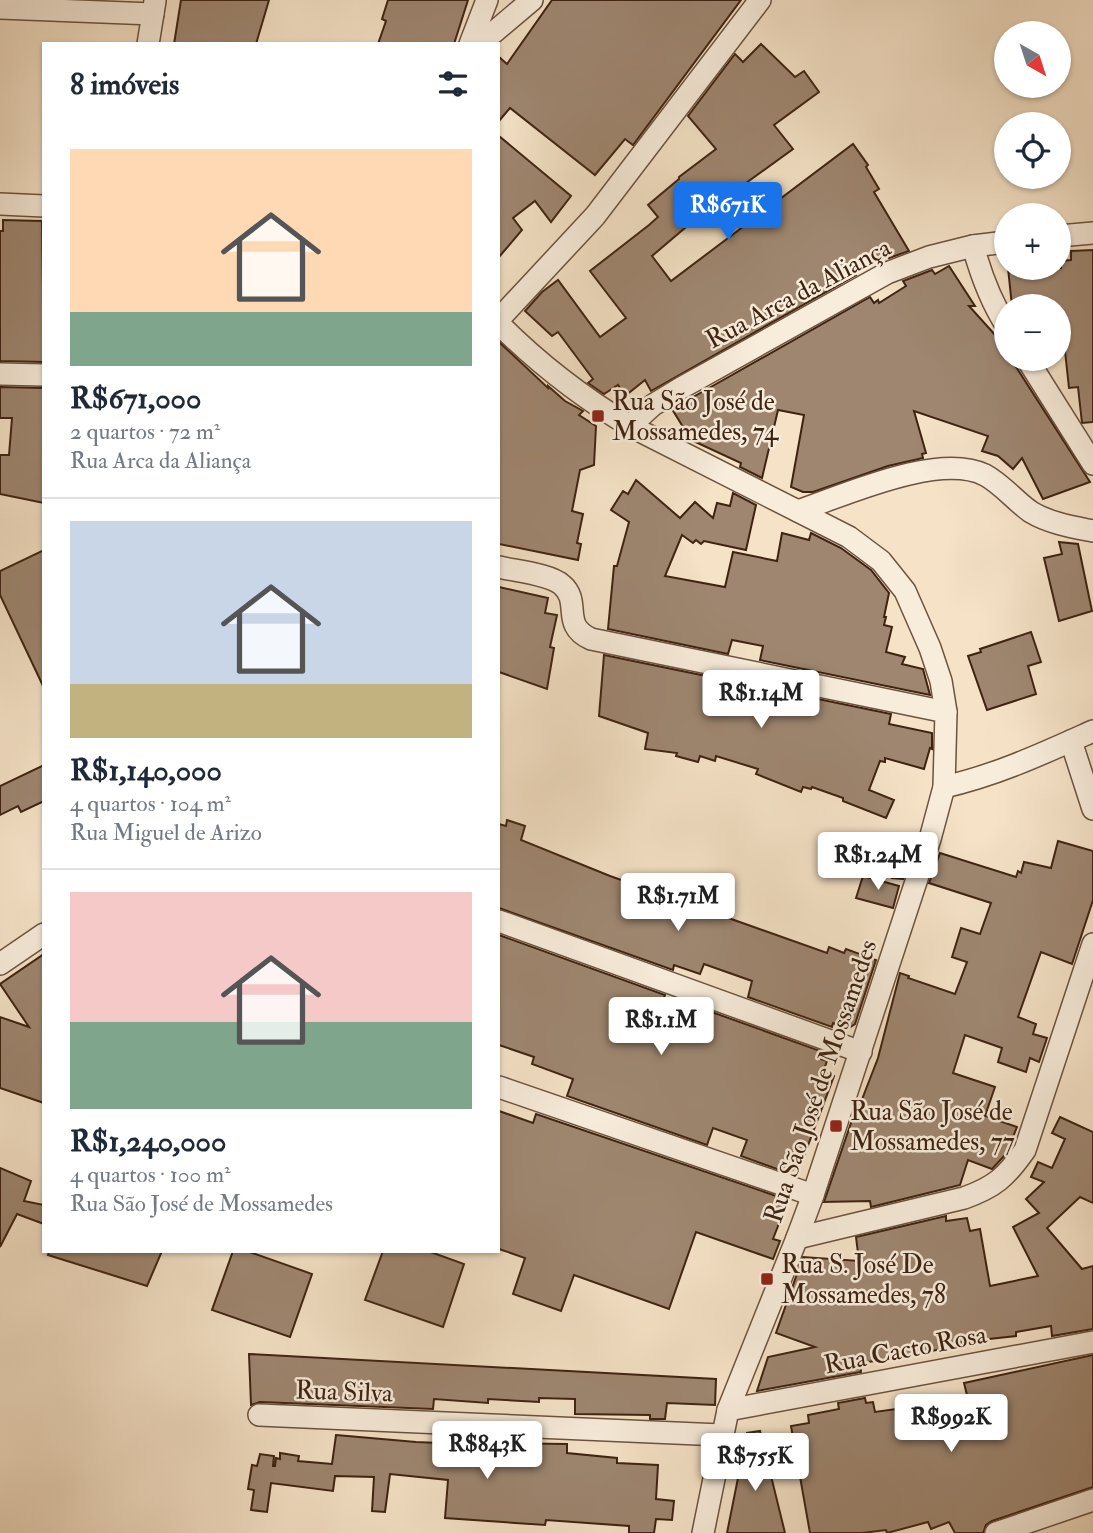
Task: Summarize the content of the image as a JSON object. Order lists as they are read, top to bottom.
{
  "streets": {
    "street": [
      "Rua Arca da Aliança",
      "Rua São José de Mossamedes",
      "Rua Cacto Rosa",
      "Rua Silva"
    ]
  },
  "crossings": [
    ["Rua Arca da Aliança", "Rua São José de Mossamedes"],
    ["Rua São José de Mossamedes", "Rua Cacto Rosa"],
    ["Rua São José de Mossamedes", "Rua Silva"]
  ],
  "places": {
    "transit": ["Rua São José de Mossamedes, 74", "Rua São José de Mossamedes, 77", "Rua S. José De Mossamedes, 78"]
  },
  "north": "bottom right",
  "page": {
    "map_buttons": ["+", "−"],
    "heading": "8 imóveis",
    "list": [
      {
        "name": "R$671,000",
        "note": "2 quartos · 72 m² · Rua Arca da Aliança"
      },
      {
        "name": "R$1,140,000",
        "note": "4 quartos · 104 m² · Rua Miguel de Arizo"
      },
      {
        "name": "R$1,240,000",
        "note": "4 quartos · 100 m² · Rua São José de Mossamedes"
      }
    ],
    "price": [
      "R$671K",
      "R$1.14M",
      "R$1.24M",
      "R$1.71M",
      "R$1.1M",
      "R$992K",
      "R$843K",
      "R$755K"
    ]
  }
}
